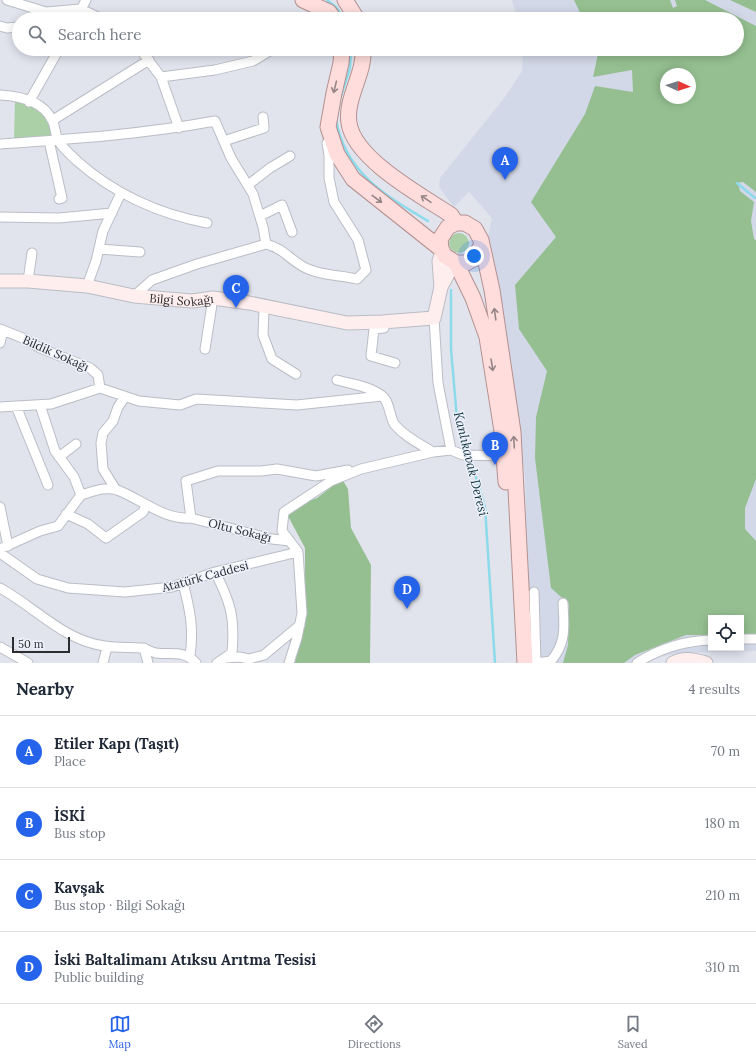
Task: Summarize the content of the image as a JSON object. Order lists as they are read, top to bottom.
{
  "streets": {
    "street": [
      "Bilgi Sokağı",
      "Bildik Sokağı",
      "Oltu Sokağı",
      "Atatürk Caddesi"
    ]
  },
  "water": ["Kanlıkavak Deresi"],
  "scale_bar": "50 m",
  "north": "right",
  "page": {
    "search": "Search here",
    "pins": [
      "A",
      "C",
      "B",
      "D"
    ],
    "scale": "50 m",
    "heading": ["Nearby", "4 results"],
    "list": [
      {
        "mark": "A",
        "name": "Etiler Kapı (Taşıt)",
        "note": "Place",
        "value": "70 m"
      },
      {
        "mark": "B",
        "name": "İSKİ",
        "note": "Bus stop",
        "value": "180 m"
      },
      {
        "mark": "C",
        "name": "Kavşak",
        "note": "Bus stop · Bilgi Sokağı",
        "value": "210 m"
      },
      {
        "mark": "D",
        "name": "İski Baltalimanı Atıksu Arıtma Tesisi",
        "note": "Public building",
        "value": "310 m"
      }
    ],
    "nav": ["Map", "Directions", "Saved"]
  }
}
